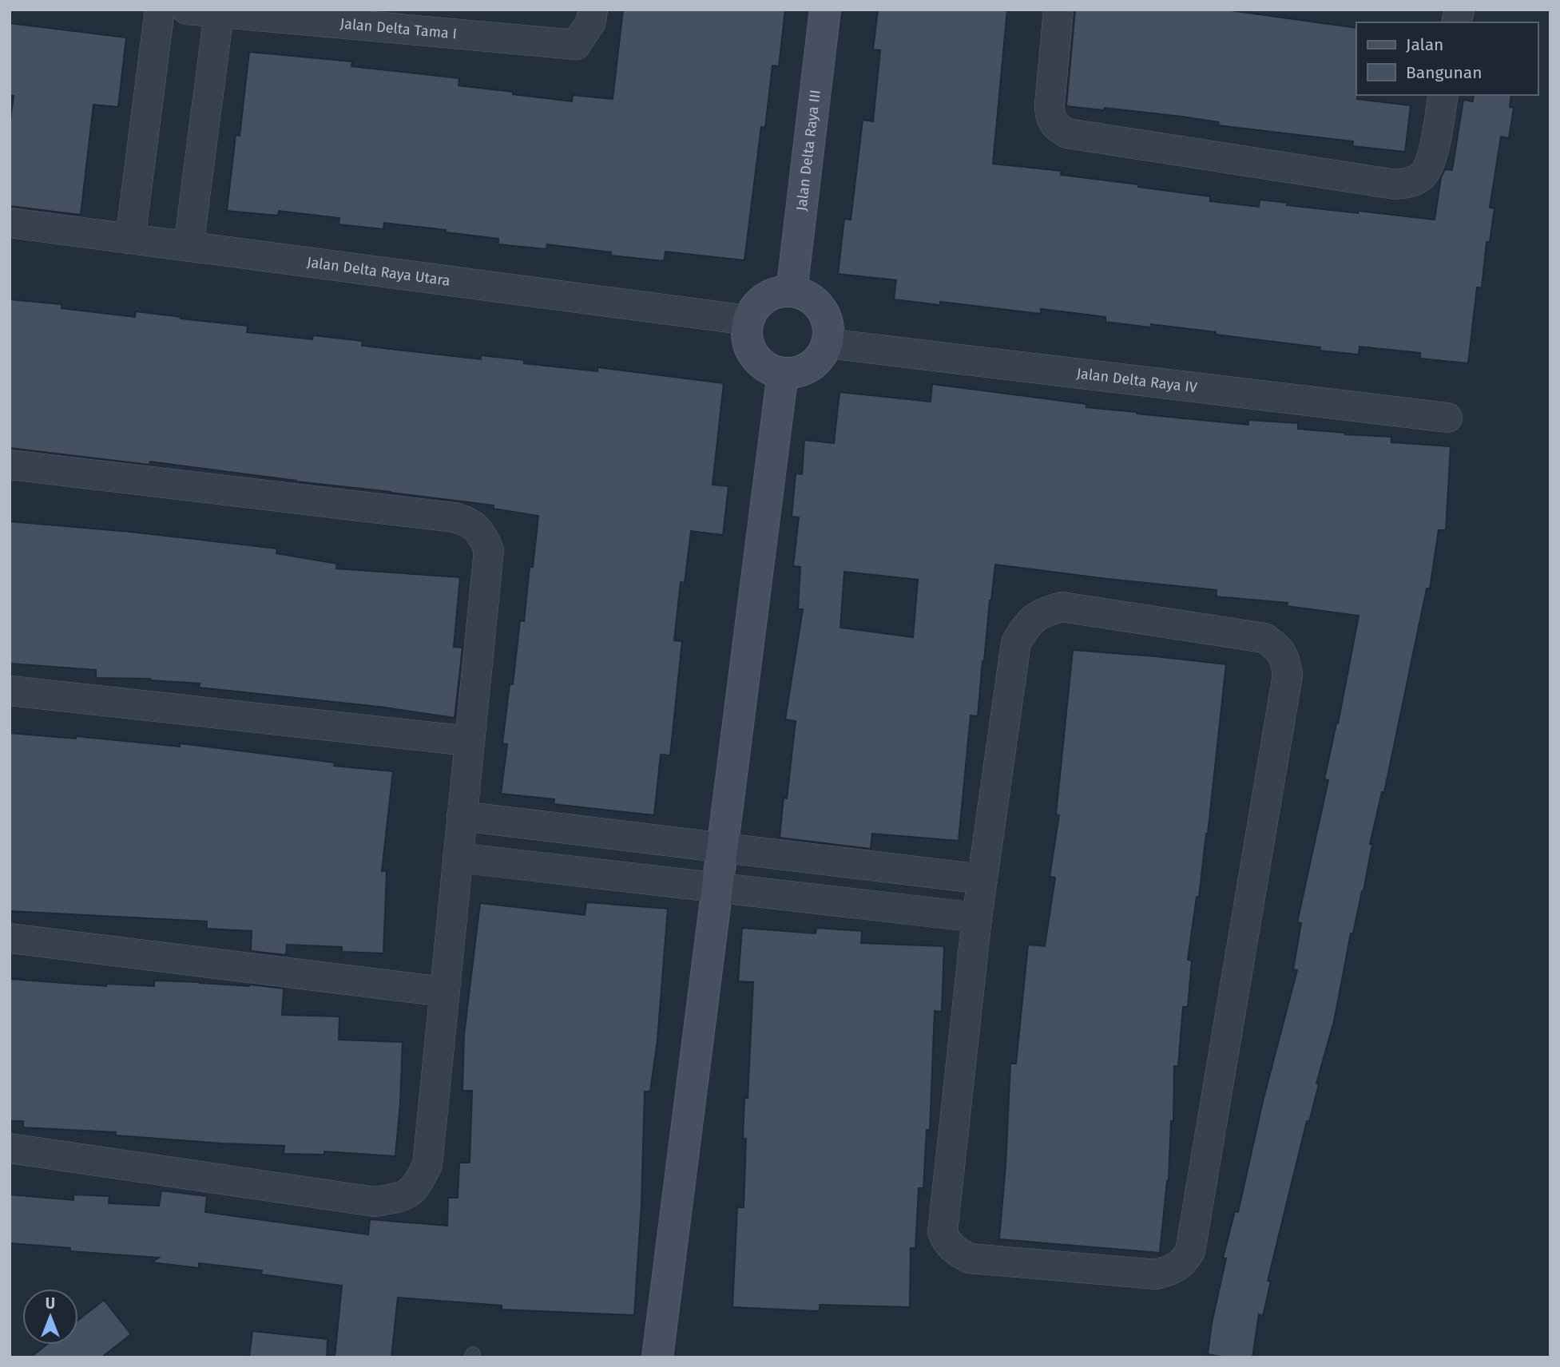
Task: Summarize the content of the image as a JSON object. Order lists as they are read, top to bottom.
{
  "streets": {
    "street": [
      "Jalan Delta Tama I",
      "Jalan Delta Raya III",
      "Jalan Delta Raya Utara",
      "Jalan Delta Raya IV"
    ]
  },
  "crossings": [
    ["Jalan Delta Raya III", "Jalan Delta Raya Utara"],
    ["Jalan Delta Raya III", "Jalan Delta Raya IV"],
    ["Jalan Delta Raya Utara", "Jalan Delta Raya IV"]
  ],
  "legend": ["Jalan", "Bangunan"],
  "north": "top"
}
